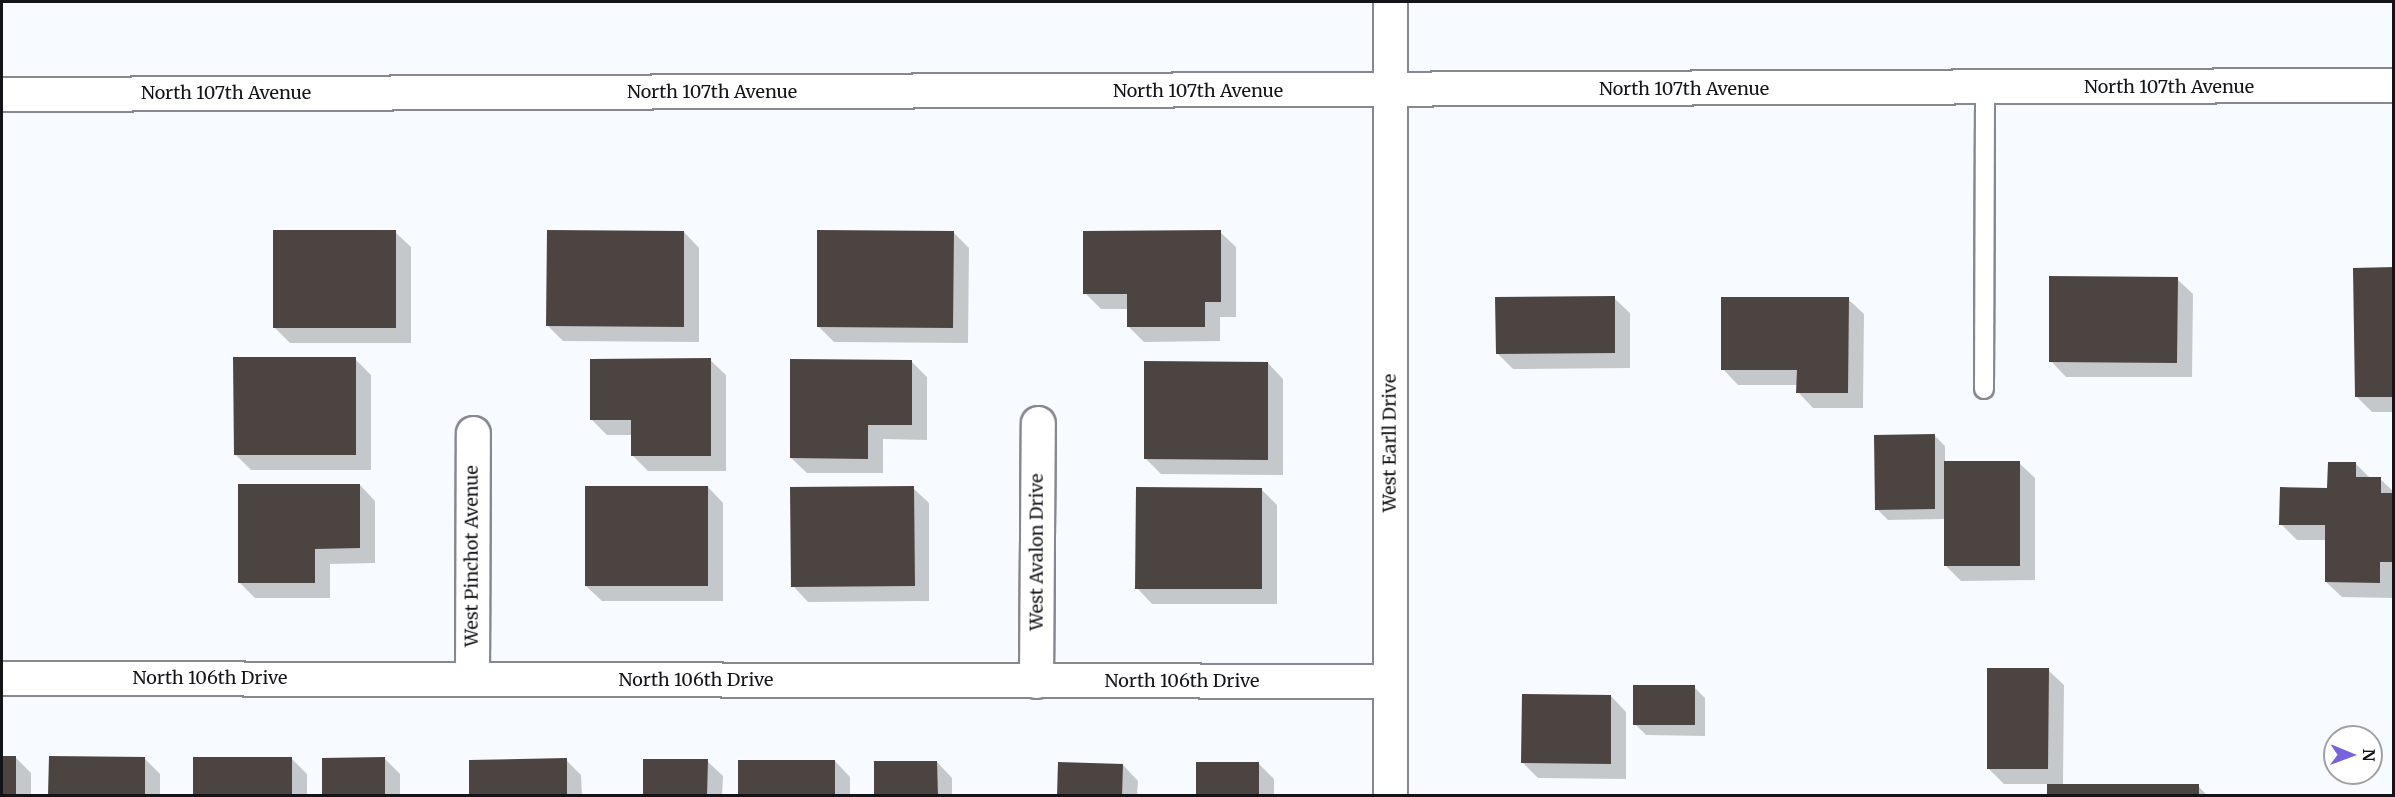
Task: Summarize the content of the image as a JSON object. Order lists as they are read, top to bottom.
{
  "streets": {
    "street": [
      "North 107th Avenue",
      "West Earll Drive",
      "West Avalon Drive",
      "West Pinchot Avenue",
      "North 106th Drive"
    ]
  },
  "crossings": [
    ["North 107th Avenue", "West Earll Drive"],
    ["West Earll Drive", "North 106th Drive"],
    ["West Avalon Drive", "North 106th Drive"],
    ["West Pinchot Avenue", "North 106th Drive"]
  ],
  "north": "right"
}
